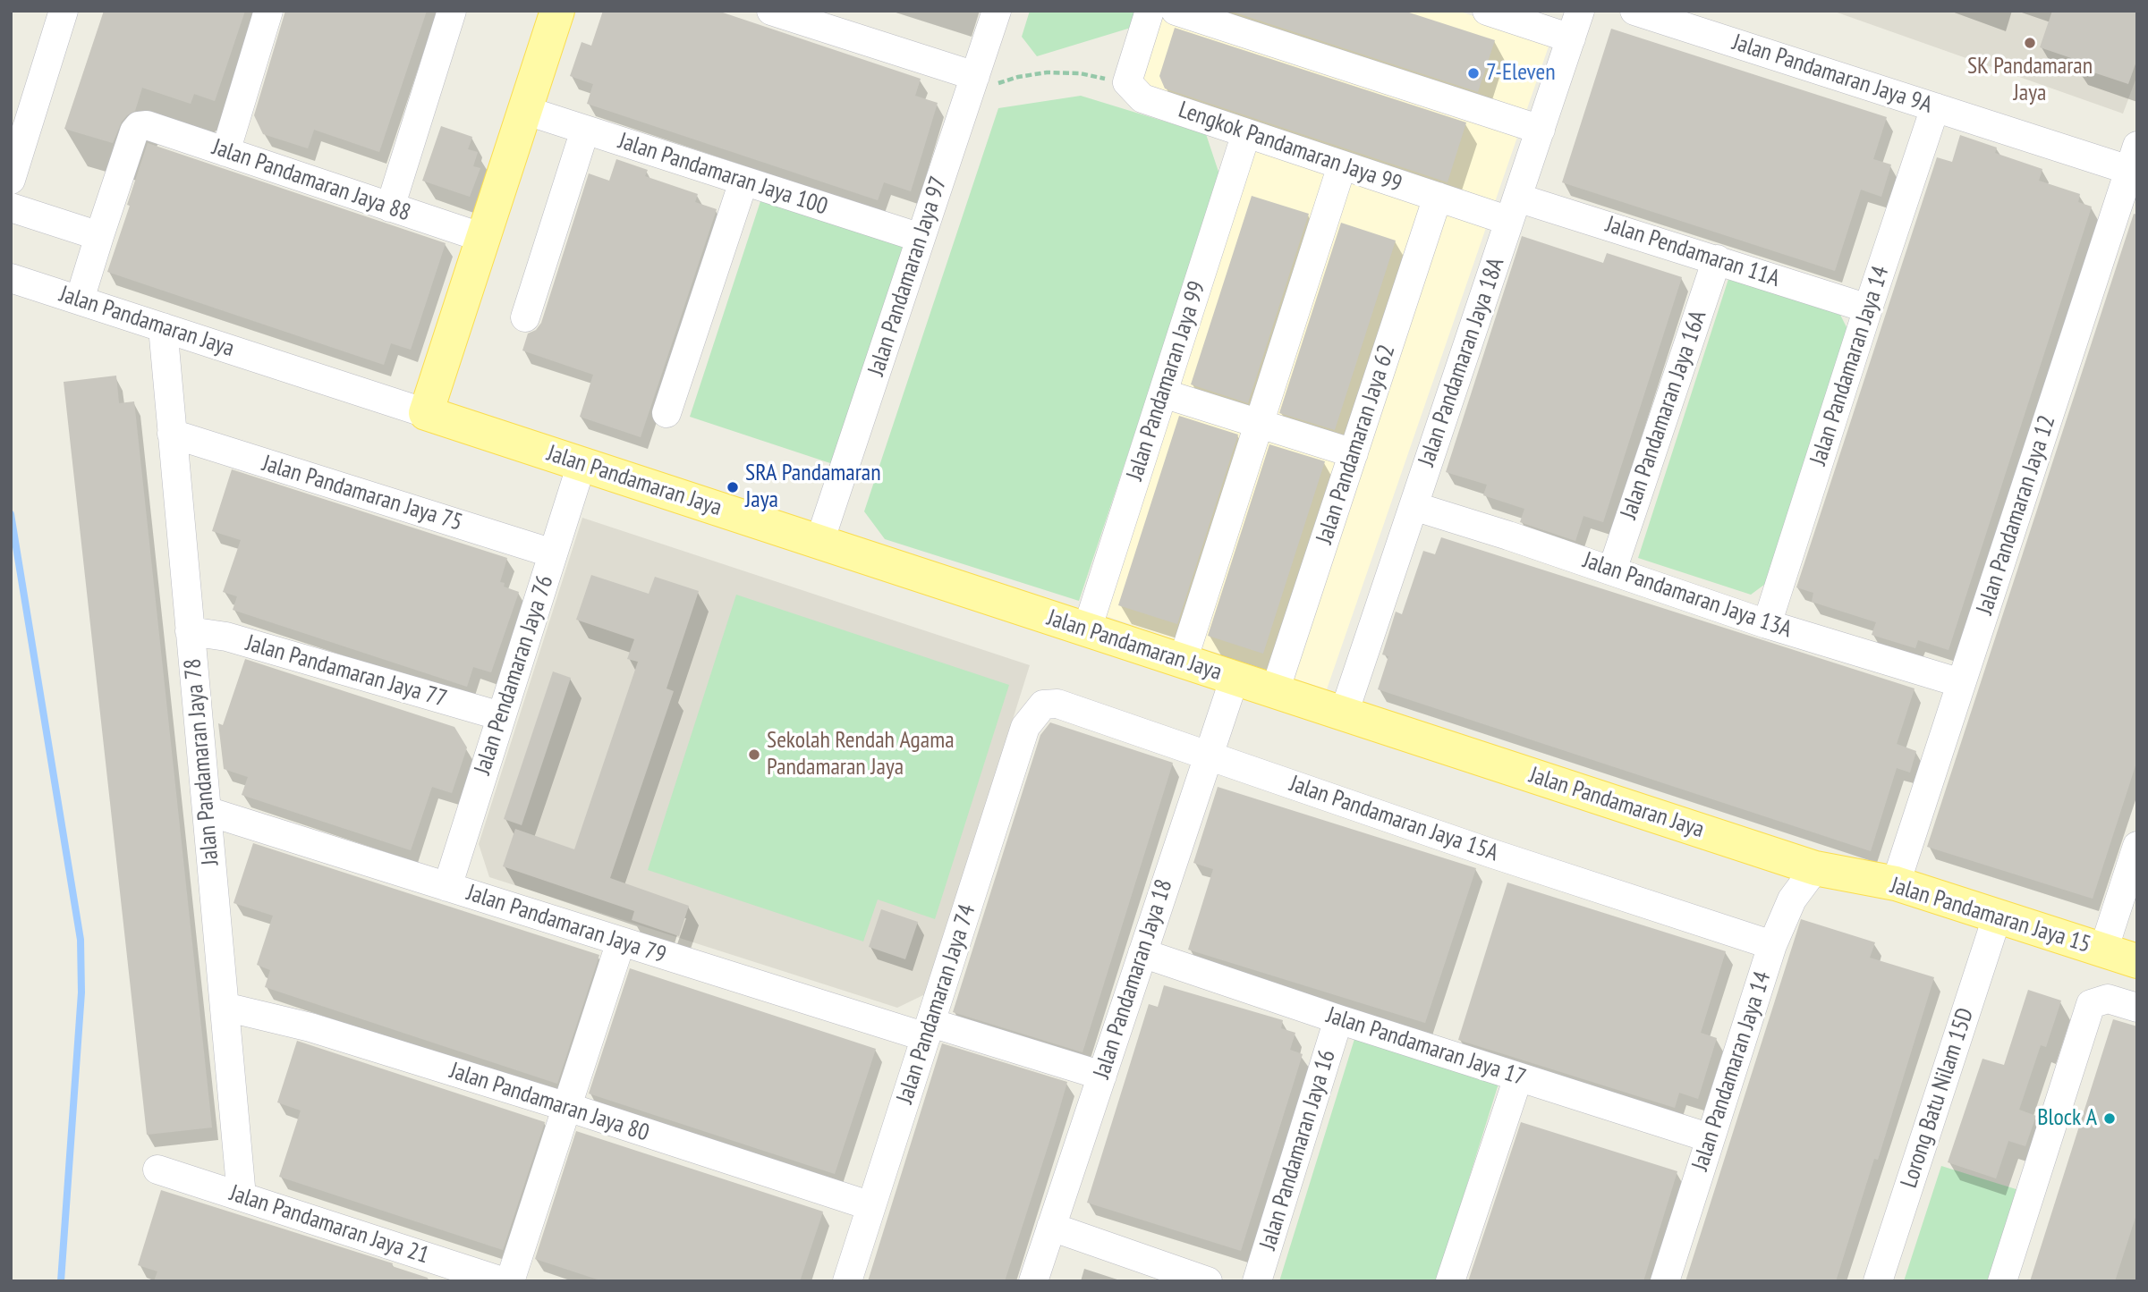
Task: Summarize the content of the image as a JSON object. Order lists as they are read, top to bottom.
{
  "streets": {
    "main road": ["Jalan Pandamaran Jaya", "Jalan Pandamaran Jaya 15"],
    "street": [
      "Jalan Pandamaran Jaya 9A",
      "Lengkok Pandamaran Jaya 99",
      "Jalan Pandamaran Jaya 100",
      "Jalan Pandamaran Jaya 88",
      "Jalan Pendamaran 11A",
      "Jalan Pandamaran Jaya 97",
      "Jalan Pandamaran Jaya 18A",
      "Jalan Pandamaran Jaya 14",
      "Jalan Pandamaran Jaya 99",
      "Jalan Pandamaran Jaya 16A",
      "Jalan Pandamaran Jaya 62",
      "Jalan Pandamaran Jaya 75",
      "Jalan Pandamaran Jaya 12",
      "Jalan Pandamaran Jaya 13A",
      "Jalan Pandamaran Jaya 77",
      "Jalan Pendamaran Jaya 76",
      "Jalan Pandamaran Jaya 78",
      "Jalan Pandamaran Jaya 15A",
      "Jalan Pandamaran Jaya 79",
      "Jalan Pandamaran Jaya 18",
      "Jalan Pandamaran Jaya 74",
      "Jalan Pandamaran Jaya 17",
      "Lorong Batu Nilam 15D",
      "Jalan Pandamaran Jaya 80",
      "Jalan Pandamaran Jaya 16",
      "Jalan Pandamaran Jaya 21"
    ]
  },
  "crossings": [
    ["Jalan Pandamaran Jaya 9A", "Jalan Pandamaran Jaya 14"],
    ["Jalan Pandamaran Jaya 9A", "Jalan Pandamaran Jaya 12"],
    ["Lengkok Pandamaran Jaya 99", "Jalan Pendamaran 11A"],
    ["Lengkok Pandamaran Jaya 99", "Jalan Pandamaran Jaya 18A"],
    ["Lengkok Pandamaran Jaya 99", "Jalan Pandamaran Jaya 99"],
    ["Lengkok Pandamaran Jaya 99", "Jalan Pandamaran Jaya 62"],
    ["Jalan Pandamaran Jaya 100", "Jalan Pandamaran Jaya 97"],
    ["Jalan Pendamaran 11A", "Jalan Pandamaran Jaya 18A"],
    ["Jalan Pendamaran 11A", "Jalan Pandamaran Jaya 14"],
    ["Jalan Pendamaran 11A", "Jalan Pandamaran Jaya 16A"],
    ["Jalan Pandamaran Jaya 97", "Jalan Pandamaran Jaya"],
    ["Jalan Pandamaran Jaya", "Jalan Pandamaran Jaya 18A"],
    ["Jalan Pandamaran Jaya", "Jalan Pandamaran Jaya 14"],
    ["Jalan Pandamaran Jaya", "Jalan Pandamaran Jaya 99"],
    ["Jalan Pandamaran Jaya", "Jalan Pandamaran Jaya 62"],
    ["Jalan Pandamaran Jaya", "Jalan Pendamaran Jaya 76"],
    ["Jalan Pandamaran Jaya", "Jalan Pandamaran Jaya 78"],
    ["Jalan Pandamaran Jaya", "Jalan Pandamaran Jaya 15"],
    ["Jalan Pandamaran Jaya", "Jalan Pandamaran Jaya 18"],
    ["Jalan Pandamaran Jaya 18A", "Jalan Pandamaran Jaya 13A"],
    ["Jalan Pandamaran Jaya 14", "Jalan Pandamaran Jaya 13A"],
    ["Jalan Pandamaran Jaya 14", "Jalan Pandamaran Jaya 15A"],
    ["Jalan Pandamaran Jaya 14", "Jalan Pandamaran Jaya 15"],
    ["Jalan Pandamaran Jaya 14", "Jalan Pandamaran Jaya 17"],
    ["Jalan Pandamaran Jaya 16A", "Jalan Pandamaran Jaya 13A"],
    ["Jalan Pandamaran Jaya 75", "Jalan Pendamaran Jaya 76"],
    ["Jalan Pandamaran Jaya 75", "Jalan Pandamaran Jaya 78"],
    ["Jalan Pandamaran Jaya 12", "Jalan Pandamaran Jaya 13A"],
    ["Jalan Pandamaran Jaya 12", "Jalan Pandamaran Jaya 15"],
    ["Jalan Pandamaran Jaya 77", "Jalan Pendamaran Jaya 76"],
    ["Jalan Pandamaran Jaya 77", "Jalan Pandamaran Jaya 78"],
    ["Jalan Pendamaran Jaya 76", "Jalan Pandamaran Jaya 79"],
    ["Jalan Pandamaran Jaya 78", "Jalan Pandamaran Jaya 79"],
    ["Jalan Pandamaran Jaya 78", "Jalan Pandamaran Jaya 80"],
    ["Jalan Pandamaran Jaya 78", "Jalan Pandamaran Jaya 21"],
    ["Jalan Pandamaran Jaya 15A", "Jalan Pandamaran Jaya 18"],
    ["Jalan Pandamaran Jaya 15A", "Jalan Pandamaran Jaya 74"],
    ["Jalan Pandamaran Jaya 15", "Lorong Batu Nilam 15D"],
    ["Jalan Pandamaran Jaya 79", "Jalan Pandamaran Jaya 18"],
    ["Jalan Pandamaran Jaya 79", "Jalan Pandamaran Jaya 74"],
    ["Jalan Pandamaran Jaya 18", "Jalan Pandamaran Jaya 17"],
    ["Jalan Pandamaran Jaya 74", "Jalan Pandamaran Jaya 80"],
    ["Jalan Pandamaran Jaya 17", "Jalan Pandamaran Jaya 16"]
  ],
  "places": [
    "SK Pandamaran Jaya",
    "7-Eleven",
    "SRA Pandamaran Jaya",
    "Sekolah Rendah Agama Pandamaran Jaya",
    "Block A"
  ]
}
